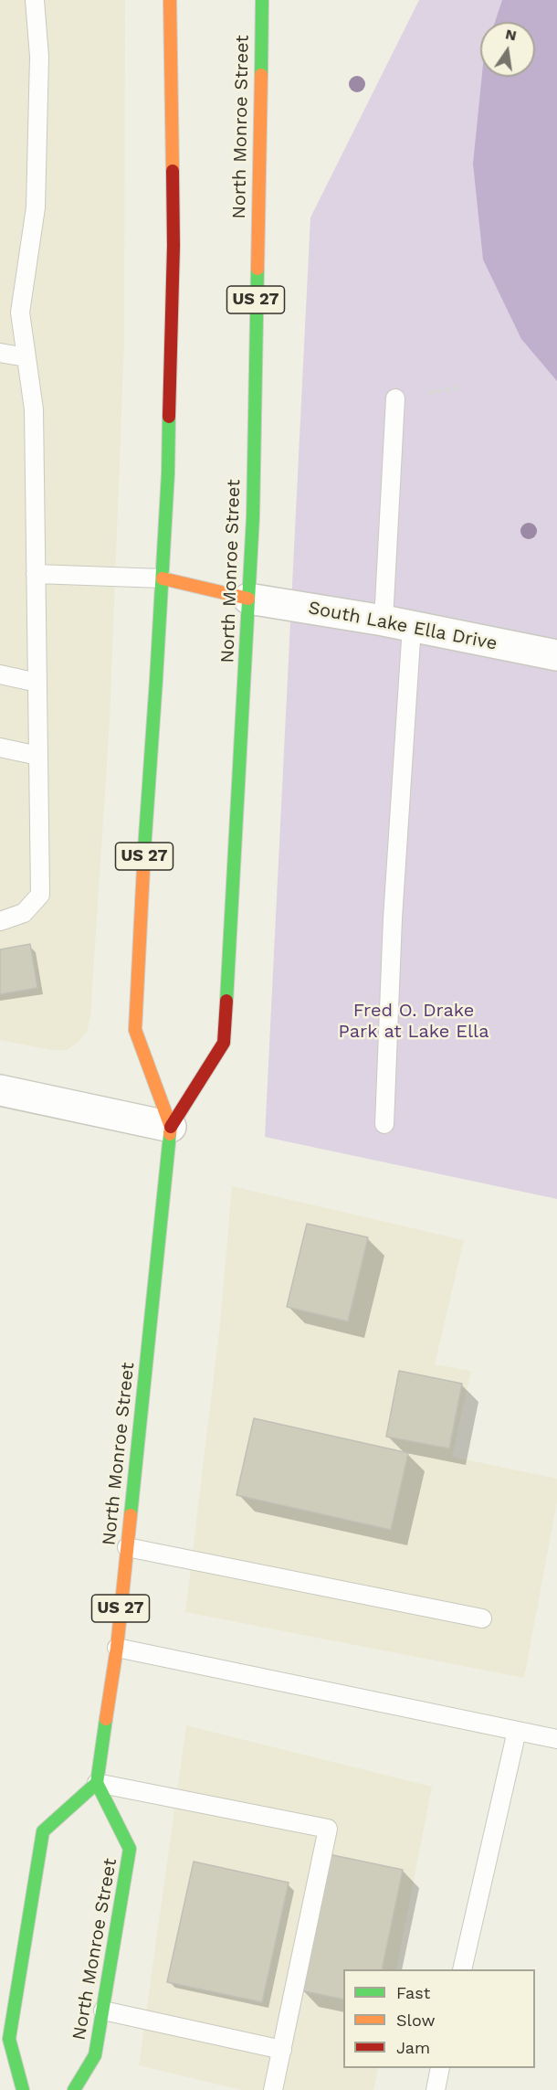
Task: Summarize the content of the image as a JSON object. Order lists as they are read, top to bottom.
{
  "streets": {
    "main road": ["North Monroe Street", "US 27"],
    "street": ["South Lake Ella Drive"]
  },
  "crossings": [
    ["North Monroe Street", "South Lake Ella Drive"]
  ],
  "parks": ["Fred O. Drake Park at Lake Ella"],
  "legend": ["Fast", "Slow", "Jam"],
  "north": "top"
}
